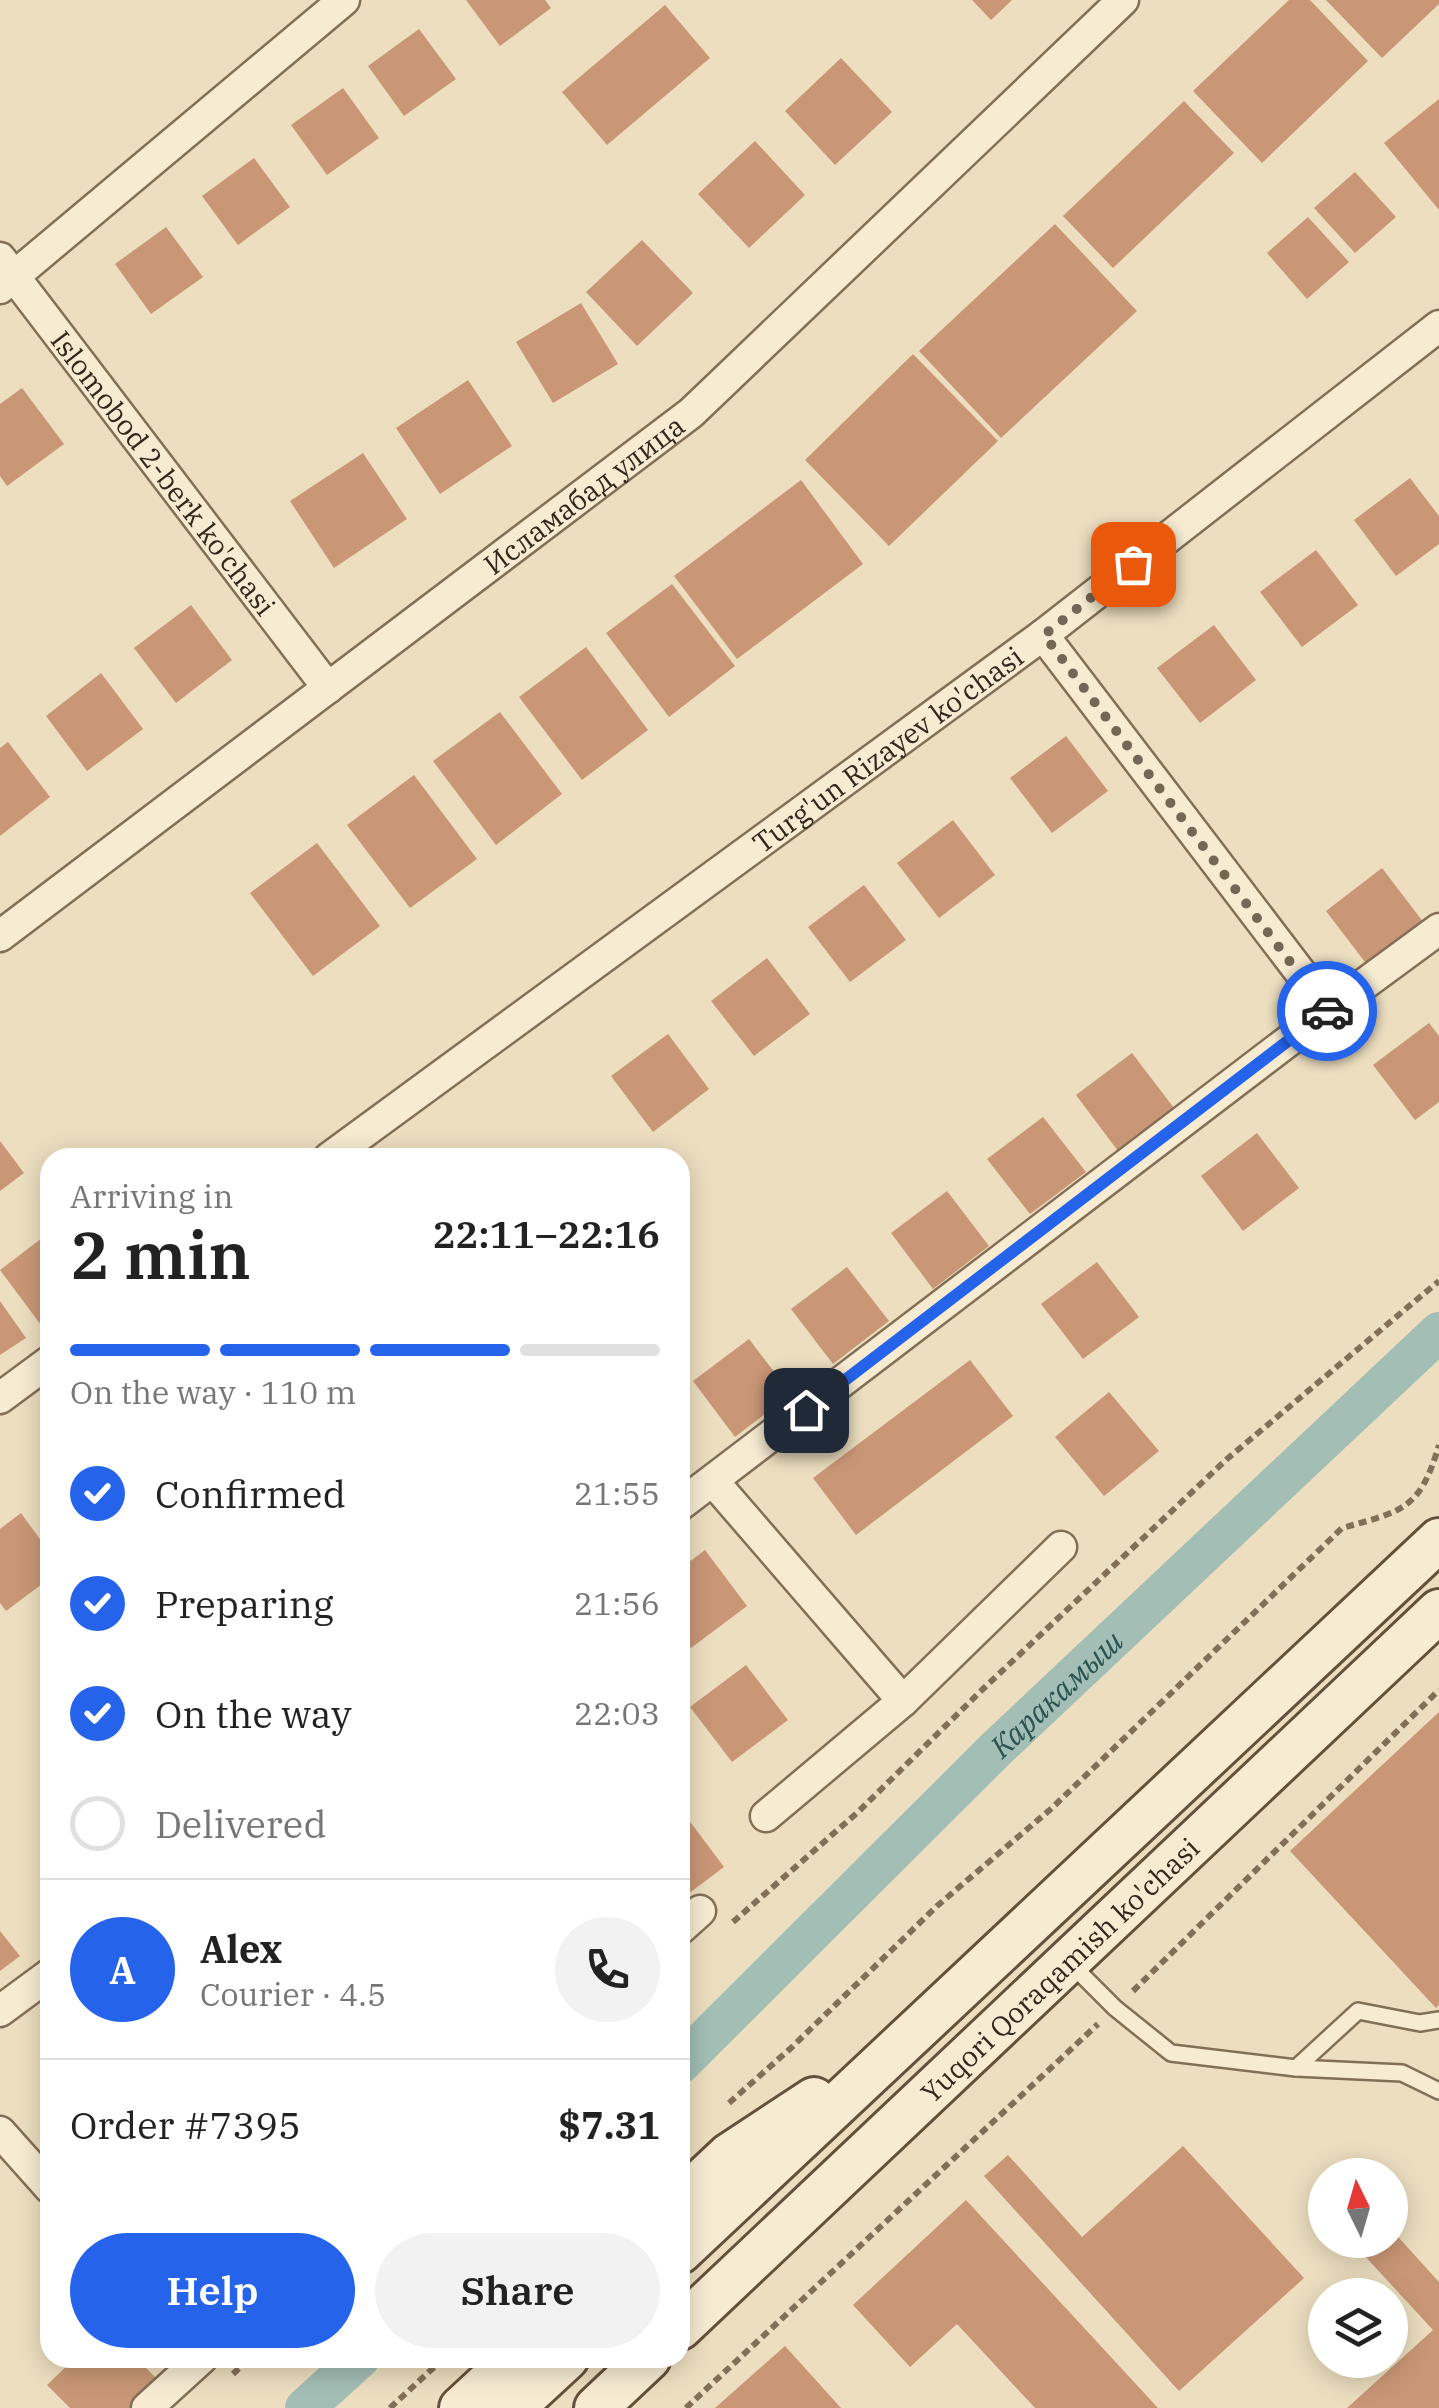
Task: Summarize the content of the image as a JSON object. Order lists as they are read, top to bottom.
{
  "streets": {
    "main road": ["Yuqori Qoraqamish ko'chasi"],
    "street": ["Islomobod 2-berk ko'chasi", "Исламабад улица", "Turg'un Rizayev ko'chasi"]
  },
  "crossings": [
    ["Islomobod 2-berk ko'chasi", "Исламабад улица"]
  ],
  "water": ["Каракамыш"],
  "north": "top",
  "page": {
    "heading": ["2 min", "Arriving in", "22:11–22:16"],
    "panel": [
      "Alex",
      "Courier · 4.5",
      "Order #7395",
      "$7.31"
    ],
    "bar": "On the way · 110 m",
    "list": [
      ["Confirmed", "21:55"],
      ["Preparing", "21:56"],
      ["On the way", "22:03"],
      "Delivered"
    ],
    "round": "A",
    "buttons": ["Help", "Share"]
  }
}
